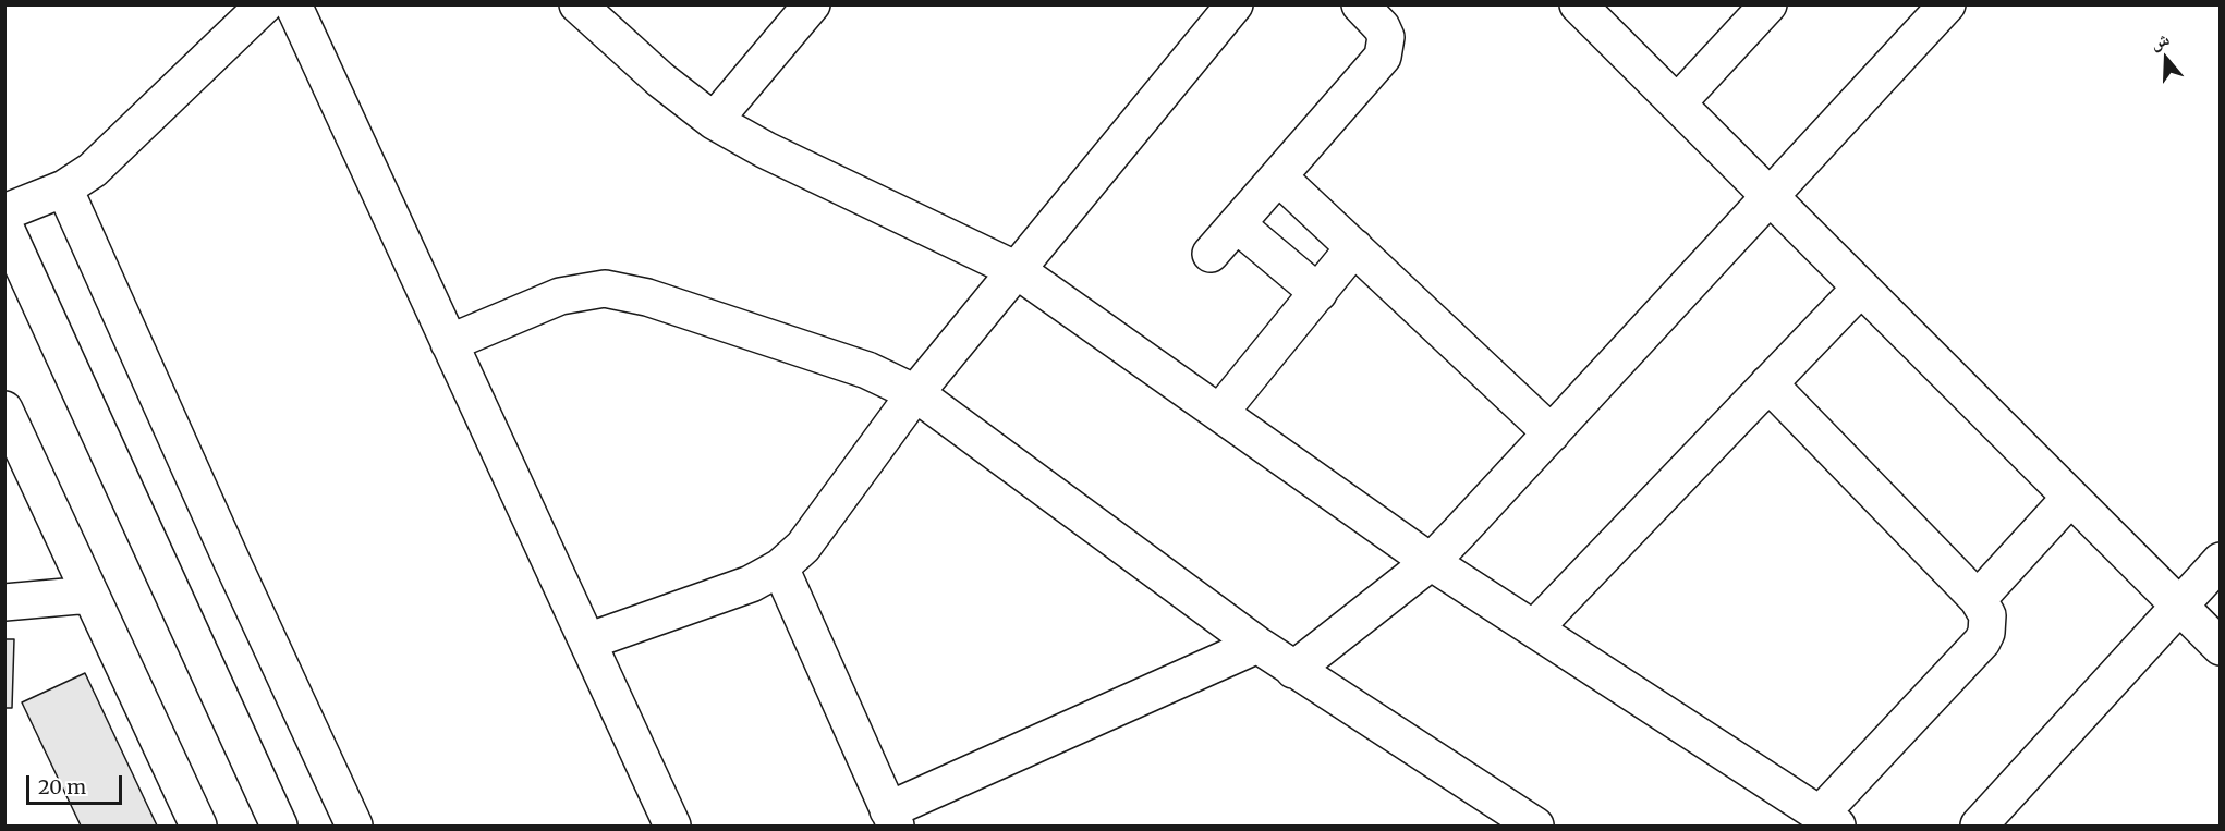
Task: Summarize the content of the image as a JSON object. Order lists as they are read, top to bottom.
{
  "scale_bar": "20 m",
  "north": "top"
}
